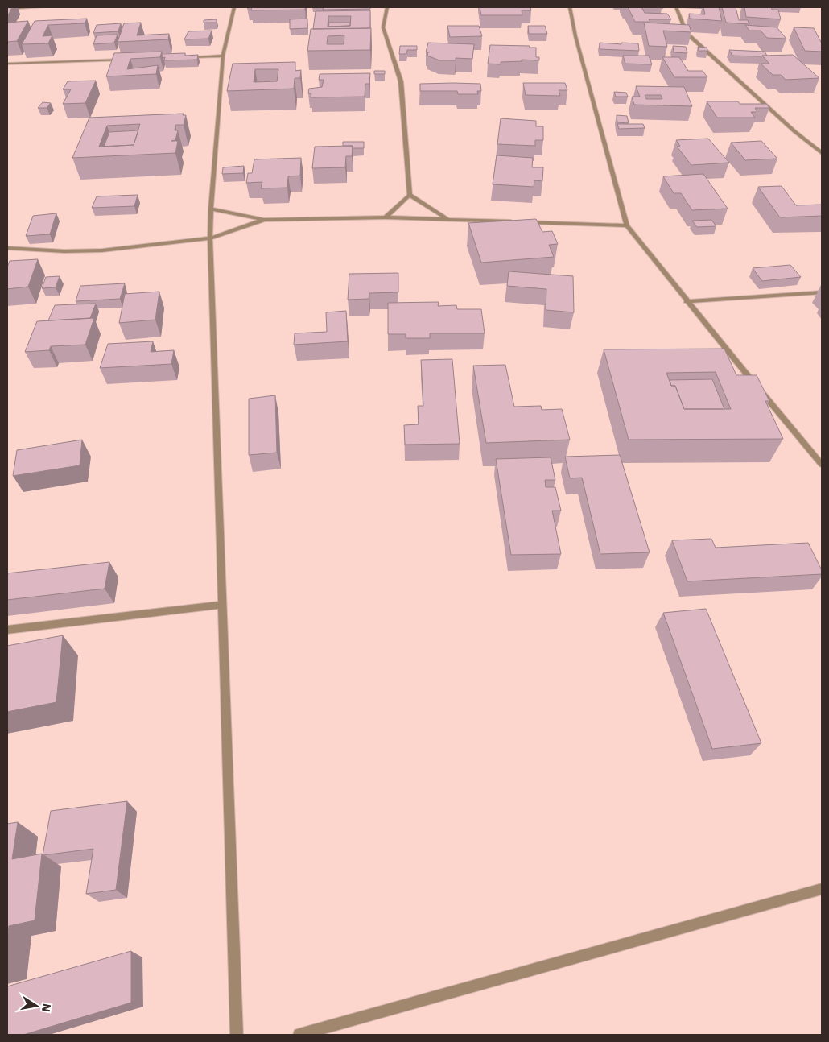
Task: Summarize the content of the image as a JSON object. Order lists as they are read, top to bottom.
{
  "north": "right"
}
